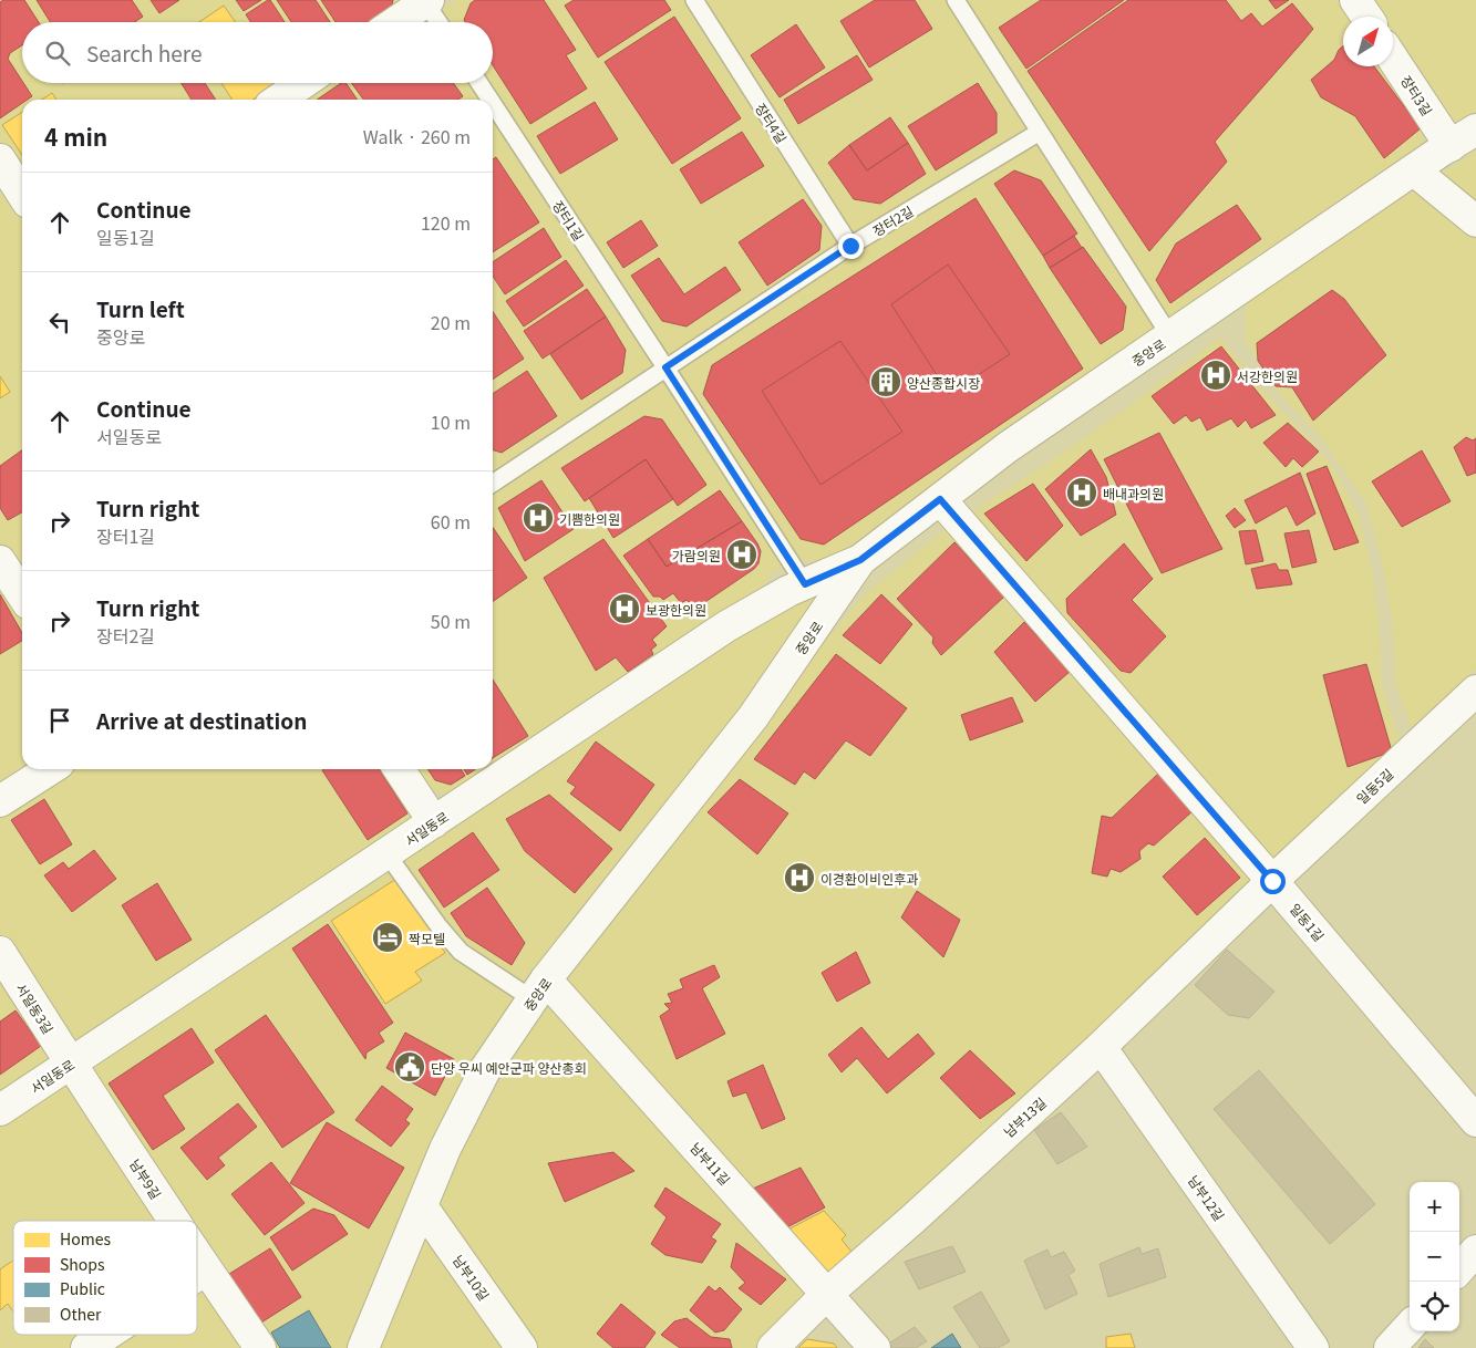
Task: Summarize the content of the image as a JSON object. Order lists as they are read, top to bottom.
{
  "streets": {
    "street": [
      "장터3길",
      "중앙로",
      "일동5길",
      "서일동로",
      "일동1길",
      "서일동3길",
      "남부13길",
      "남부11길",
      "남부9길",
      "남부12길",
      "남부10길"
    ],
    "lane": ["장터4길", "장터1길", "장터2길"]
  },
  "crossings": [
    ["장터3길", "중앙로"],
    ["장터4길", "장터2길"],
    ["장터1길", "장터2길"],
    ["장터1길", "서일동로"],
    ["중앙로", "서일동로"],
    ["중앙로", "일동1길"],
    ["중앙로", "남부11길"],
    ["중앙로", "남부10길"],
    ["일동5길", "일동1길"],
    ["일동5길", "남부13길"],
    ["서일동로", "서일동3길"],
    ["서일동로", "남부9길"],
    ["일동1길", "남부13길"],
    ["서일동3길", "남부9길"],
    ["남부13길", "남부11길"],
    ["남부13길", "남부12길"]
  ],
  "places": {
    "hospital": [
      "서강한의원",
      "배내과의원",
      "기쁨한의원",
      "가람의원",
      "보광한의원",
      "이경환이비인후과"
    ],
    "building": ["양산종합시장"],
    "hotel": ["짝모텔"],
    "public building": ["단양 우씨 예안군파 양산총회"]
  },
  "legend": [
    "Homes",
    "Shops",
    "Public",
    "Other"
  ],
  "north": "top right",
  "page": {
    "search": "Search here",
    "heading": ["4 min", "Walk · 260 m"],
    "list": [
      ["Continue", "일동1길", "120 m"],
      ["Turn left", "중앙로", "20 m"],
      ["Continue", "서일동로", "10 m"],
      ["Turn right", "장터1길", "60 m"],
      ["Turn right", "장터2길", "50 m"],
      "Arrive at destination"
    ],
    "map_buttons": ["+", "−"]
  }
}
